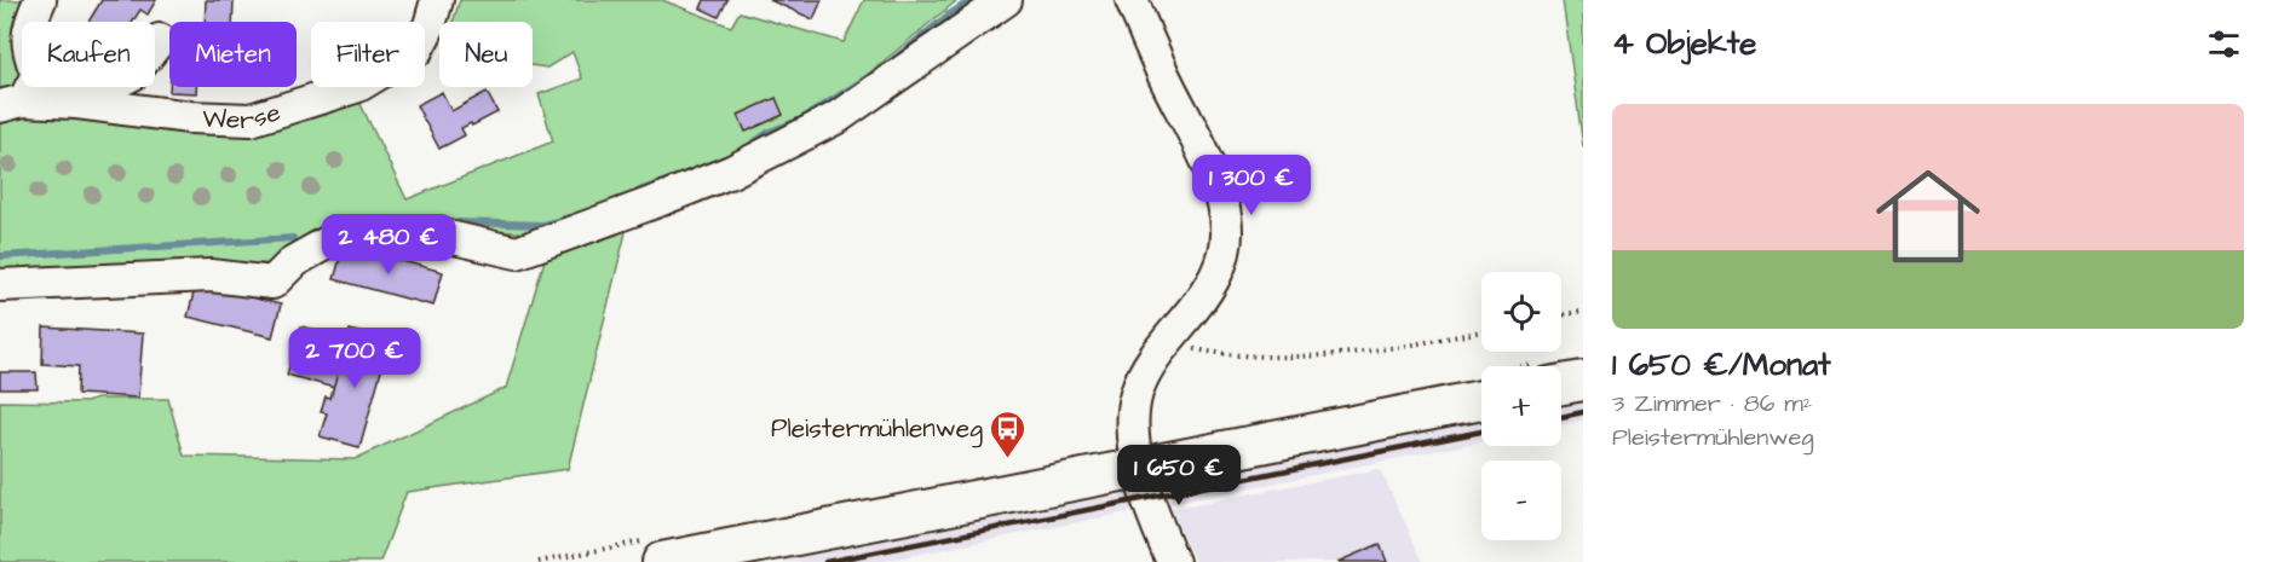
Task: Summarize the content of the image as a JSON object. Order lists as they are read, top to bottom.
{
  "streets": {
    "street": ["Werse"]
  },
  "places": {
    "bus stop": ["Pleistermühlenweg"]
  },
  "page": {
    "heading": "4 Objekte",
    "chip": [
      "Kaufen",
      "Mieten",
      "Filter",
      "Neu"
    ],
    "list": [
      {
        "name": "1 650 €/Monat",
        "note": "3 Zimmer · 86 m² · Pleistermühlenweg"
      }
    ],
    "price": [
      "1 300 €",
      "2 480 €",
      "2 700 €",
      "1 650 €"
    ],
    "map_buttons": ["+", "−"]
  }
}
